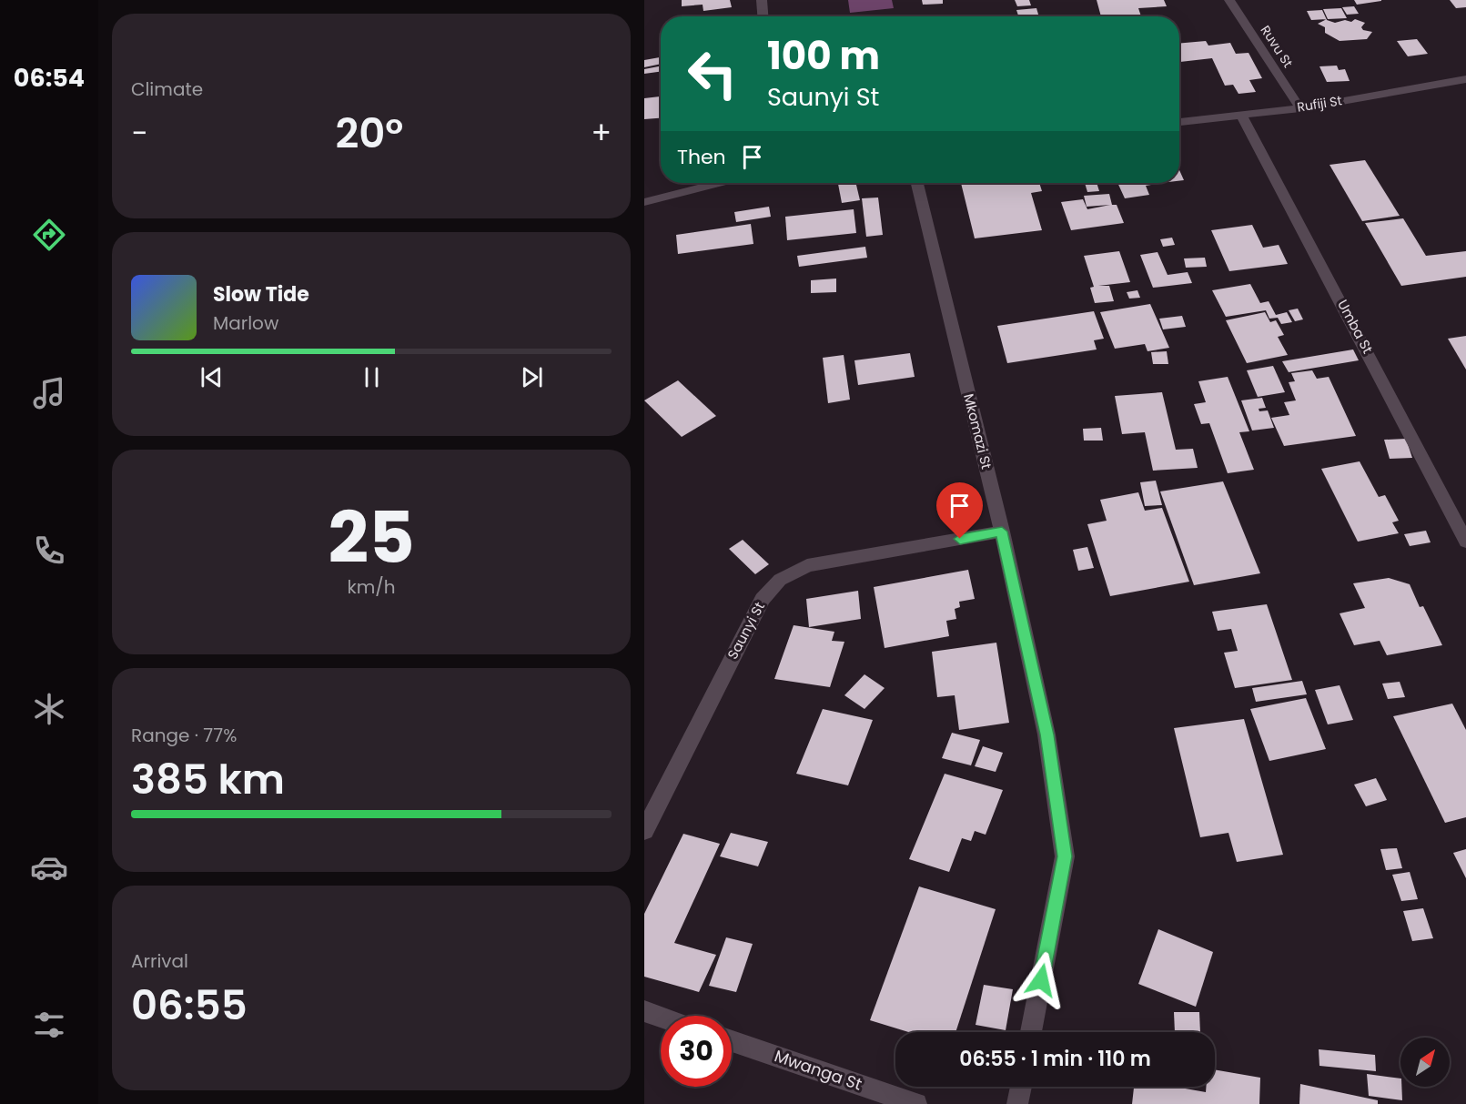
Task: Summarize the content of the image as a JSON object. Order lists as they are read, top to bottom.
{
  "streets": {
    "street": [
      "Ruvu St",
      "Rufiji St",
      "Umba St",
      "Mkomazi St",
      "Saunyi St",
      "Mwanga St"
    ]
  },
  "crossings": [
    ["Ruvu St", "Rufiji St"],
    ["Rufiji St", "Umba St"],
    ["Mkomazi St", "Saunyi St"]
  ],
  "north": "top right",
  "page": {
    "tabs": "06:54",
    "tile": [
      "Climate",
      ["25", "km/h"],
      ["Range · 77%", "385 km"],
      ["Arrival", "06:55"]
    ],
    "turn": ["100 m", "Saunyi St"],
    "heat": ["−", "20°", "+"],
    "then": "Then",
    "song": ["Slow Tide", "Marlow"],
    "limit": "30",
    "trip": "06:55 · 1 min · 110 m"
  }
}
